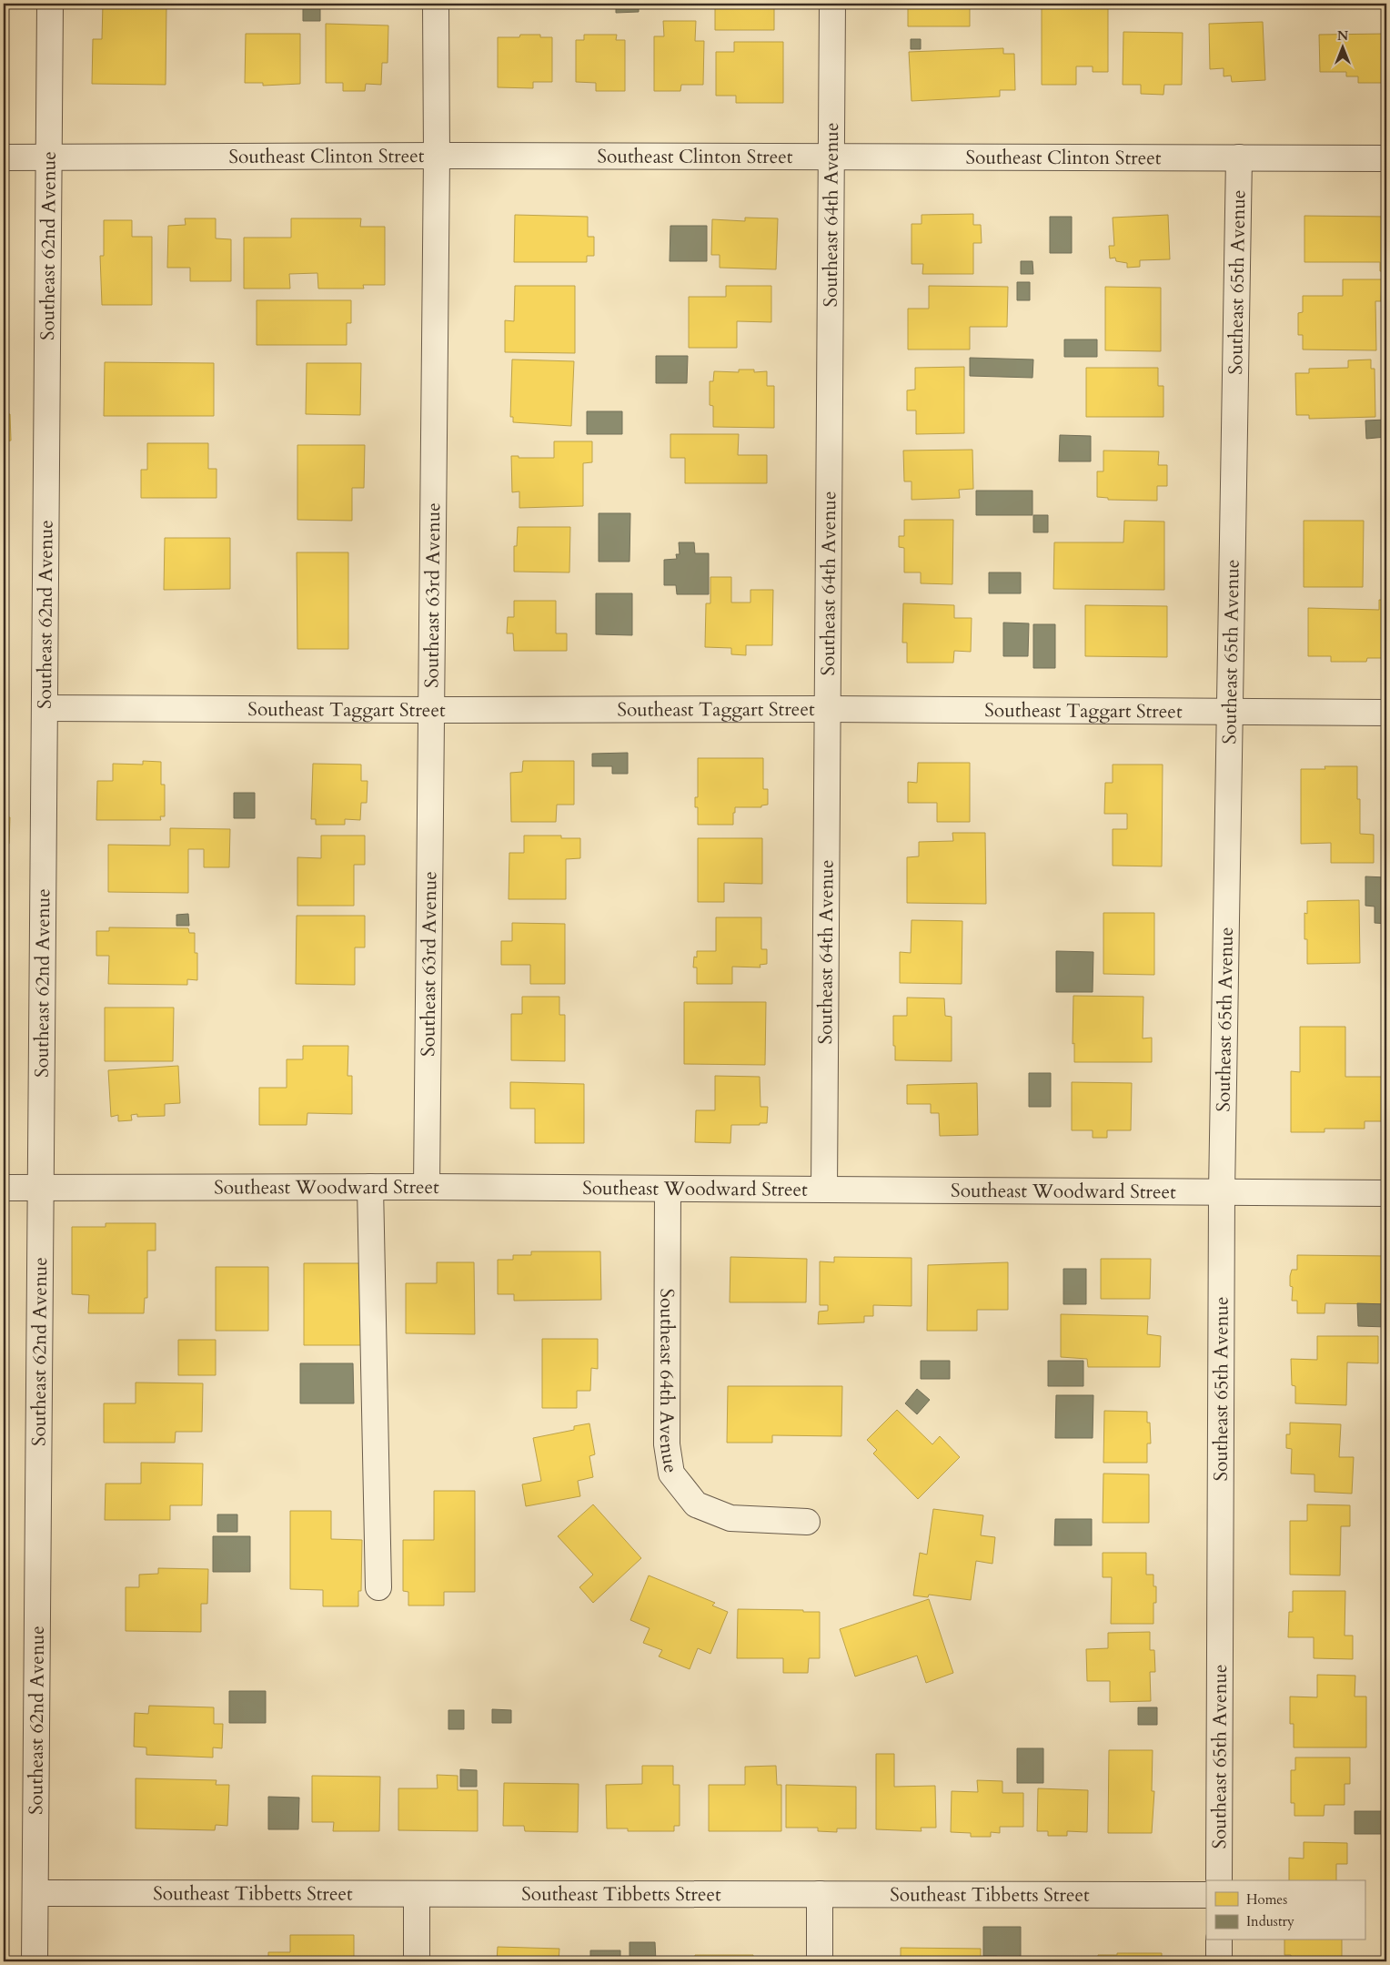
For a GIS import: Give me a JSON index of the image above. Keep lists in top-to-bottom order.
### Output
{
  "streets": {
    "street": [
      "Southeast Clinton Street",
      "Southeast 64th Avenue",
      "Southeast 62nd Avenue",
      "Southeast 65th Avenue",
      "Southeast 63rd Avenue",
      "Southeast Taggart Street",
      "Southeast Woodward Street",
      "Southeast Tibbetts Street"
    ]
  },
  "crossings": [
    ["Southeast Clinton Street", "Southeast 64th Avenue"],
    ["Southeast Clinton Street", "Southeast 62nd Avenue"],
    ["Southeast Clinton Street", "Southeast 65th Avenue"],
    ["Southeast Clinton Street", "Southeast 63rd Avenue"],
    ["Southeast 64th Avenue", "Southeast Taggart Street"],
    ["Southeast 64th Avenue", "Southeast Woodward Street"],
    ["Southeast 62nd Avenue", "Southeast Taggart Street"],
    ["Southeast 62nd Avenue", "Southeast Woodward Street"],
    ["Southeast 62nd Avenue", "Southeast Tibbetts Street"],
    ["Southeast 65th Avenue", "Southeast Taggart Street"],
    ["Southeast 65th Avenue", "Southeast Woodward Street"],
    ["Southeast 63rd Avenue", "Southeast Taggart Street"],
    ["Southeast 63rd Avenue", "Southeast Woodward Street"]
  ],
  "legend": ["Homes", "Industry"],
  "north": "top"
}
